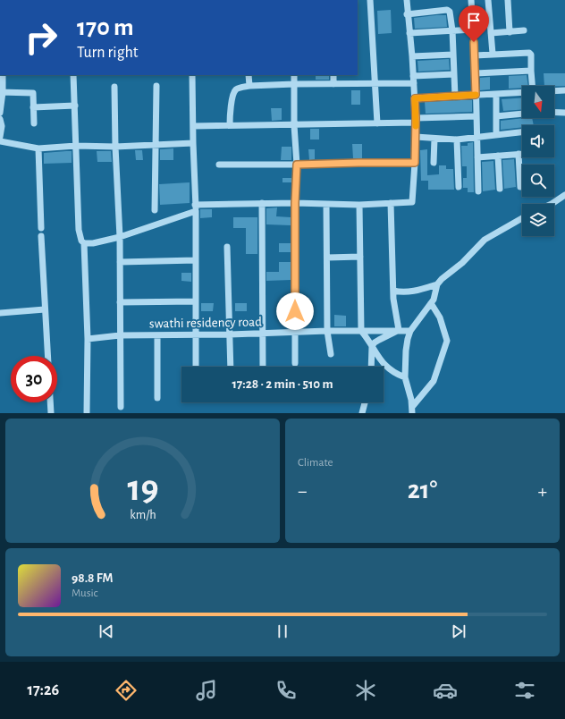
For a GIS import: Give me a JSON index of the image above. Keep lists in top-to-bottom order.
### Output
{
  "streets": {
    "street": ["swathi residency road"]
  },
  "north": "bottom",
  "page": {
    "turn": ["170 m", "Turn right"],
    "limit": "30",
    "trip": "17:28 · 2 min · 510 m",
    "tile": "Climate",
    "heat": ["−", "21°", "+"],
    "song": ["98.8 FM", "Music"],
    "tabs": "17:26",
    "gauge": ["19", "km/h"]
  }
}
